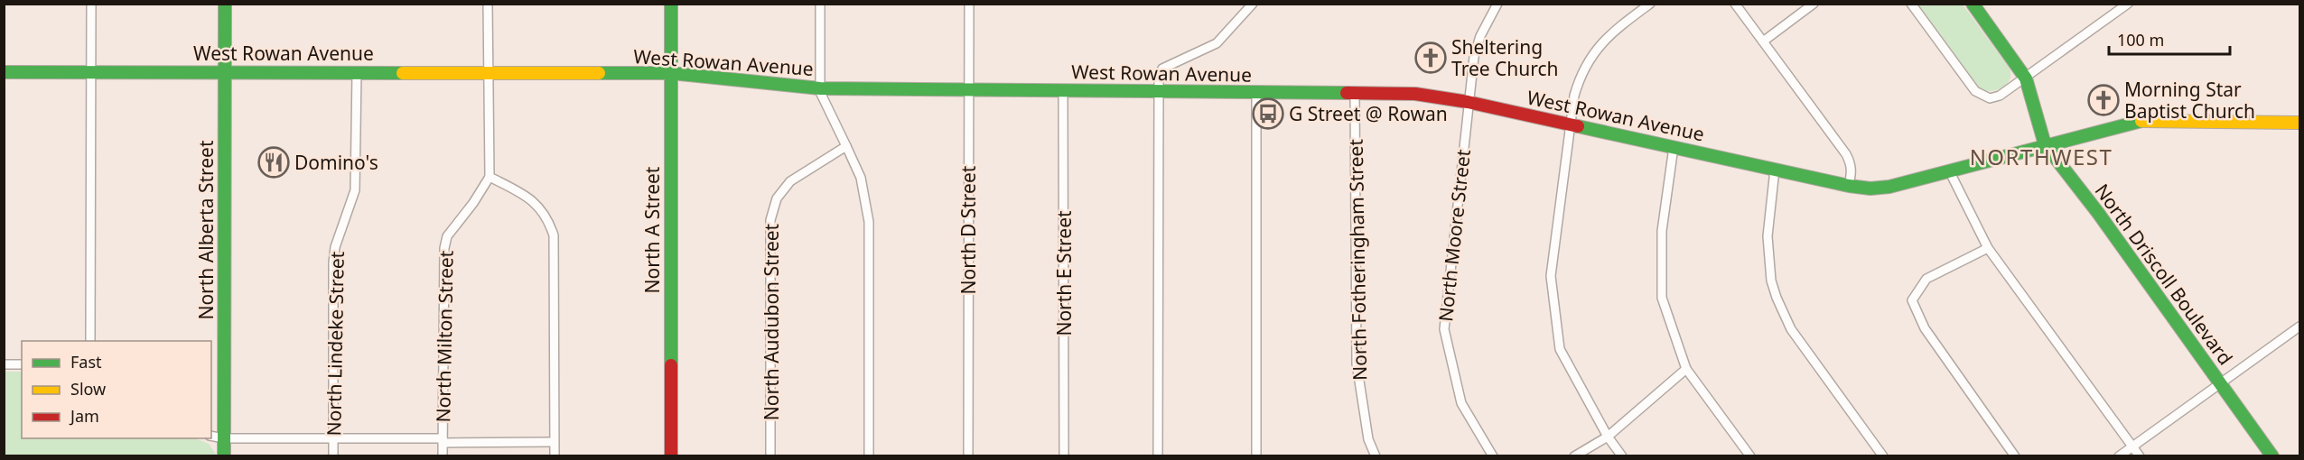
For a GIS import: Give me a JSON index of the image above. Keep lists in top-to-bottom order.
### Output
{
  "streets": {
    "street": [
      "West Rowan Avenue",
      "North Alberta Street",
      "North A Street",
      "North D Street",
      "North Moore Street",
      "North Fotheringham Street",
      "North E Street",
      "North Driscoll Boulevard",
      "North Audubon Street",
      "North Milton Street",
      "North Lindeke Street"
    ]
  },
  "crossings": [
    ["West Rowan Avenue", "North Alberta Street"],
    ["West Rowan Avenue", "North A Street"],
    ["West Rowan Avenue", "North D Street"],
    ["West Rowan Avenue", "North Moore Street"],
    ["West Rowan Avenue", "North Fotheringham Street"],
    ["West Rowan Avenue", "North E Street"],
    ["West Rowan Avenue", "North Driscoll Boulevard"],
    ["West Rowan Avenue", "North Lindeke Street"]
  ],
  "districts": ["NORTHWEST"],
  "places": {
    "church": ["Sheltering Tree Church", "Morning Star Baptist Church"],
    "bus stop": ["G Street @ Rowan"],
    "restaurant": ["Domino's"]
  },
  "legend": ["Fast", "Slow", "Jam"],
  "scale_bar": "100 m"
}
